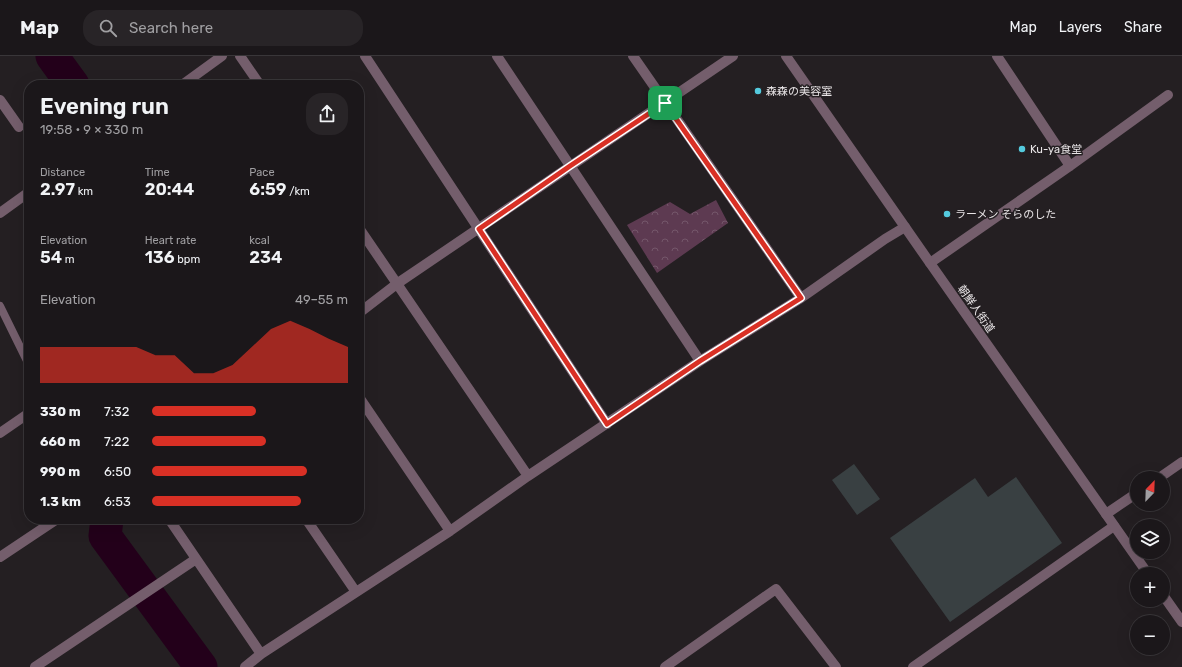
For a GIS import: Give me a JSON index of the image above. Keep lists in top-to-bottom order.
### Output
{
  "streets": {
    "street": ["朝鮮人街道"]
  },
  "places": ["森森の美容室", "Ku-ya食堂", "ラーメン そらのした"],
  "north": "top right",
  "page": {
    "header": "Map",
    "search": "Search here",
    "nav": ["Map", "Layers", "Share"],
    "heading": ["Evening run", "19:58 · 9 × 330 m"],
    "stats": [
      ["Distance", "2.97 km"],
      ["Time", "20:44"],
      ["Pace", "6:59 /km"],
      ["Elevation", "54 m"],
      ["Heart rate", "136 bpm"],
      ["kcal", "234"]
    ],
    "chart": ["Elevation", "49–55 m"],
    "list": [
      {
        "name": "330 m",
        "note": "7:32"
      },
      {
        "name": "660 m",
        "note": "7:22"
      },
      {
        "name": "990 m",
        "note": "6:50"
      },
      {
        "name": "1.3 km",
        "note": "6:53"
      }
    ],
    "map_buttons": ["+", "−"]
  }
}
